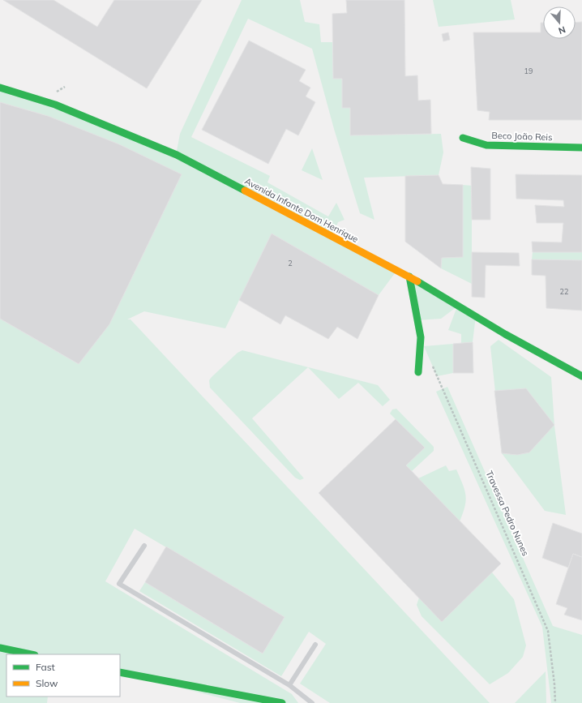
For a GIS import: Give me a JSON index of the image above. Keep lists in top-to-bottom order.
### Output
{
  "streets": {
    "main road": ["Beco João Reis", "Avenida Infante Dom Henrique"],
    "path": ["Travessa Pedro Nunes"]
  },
  "house_numbers": ["19", "2", "22"],
  "legend": ["Fast", "Slow"],
  "north": "bottom"
}
